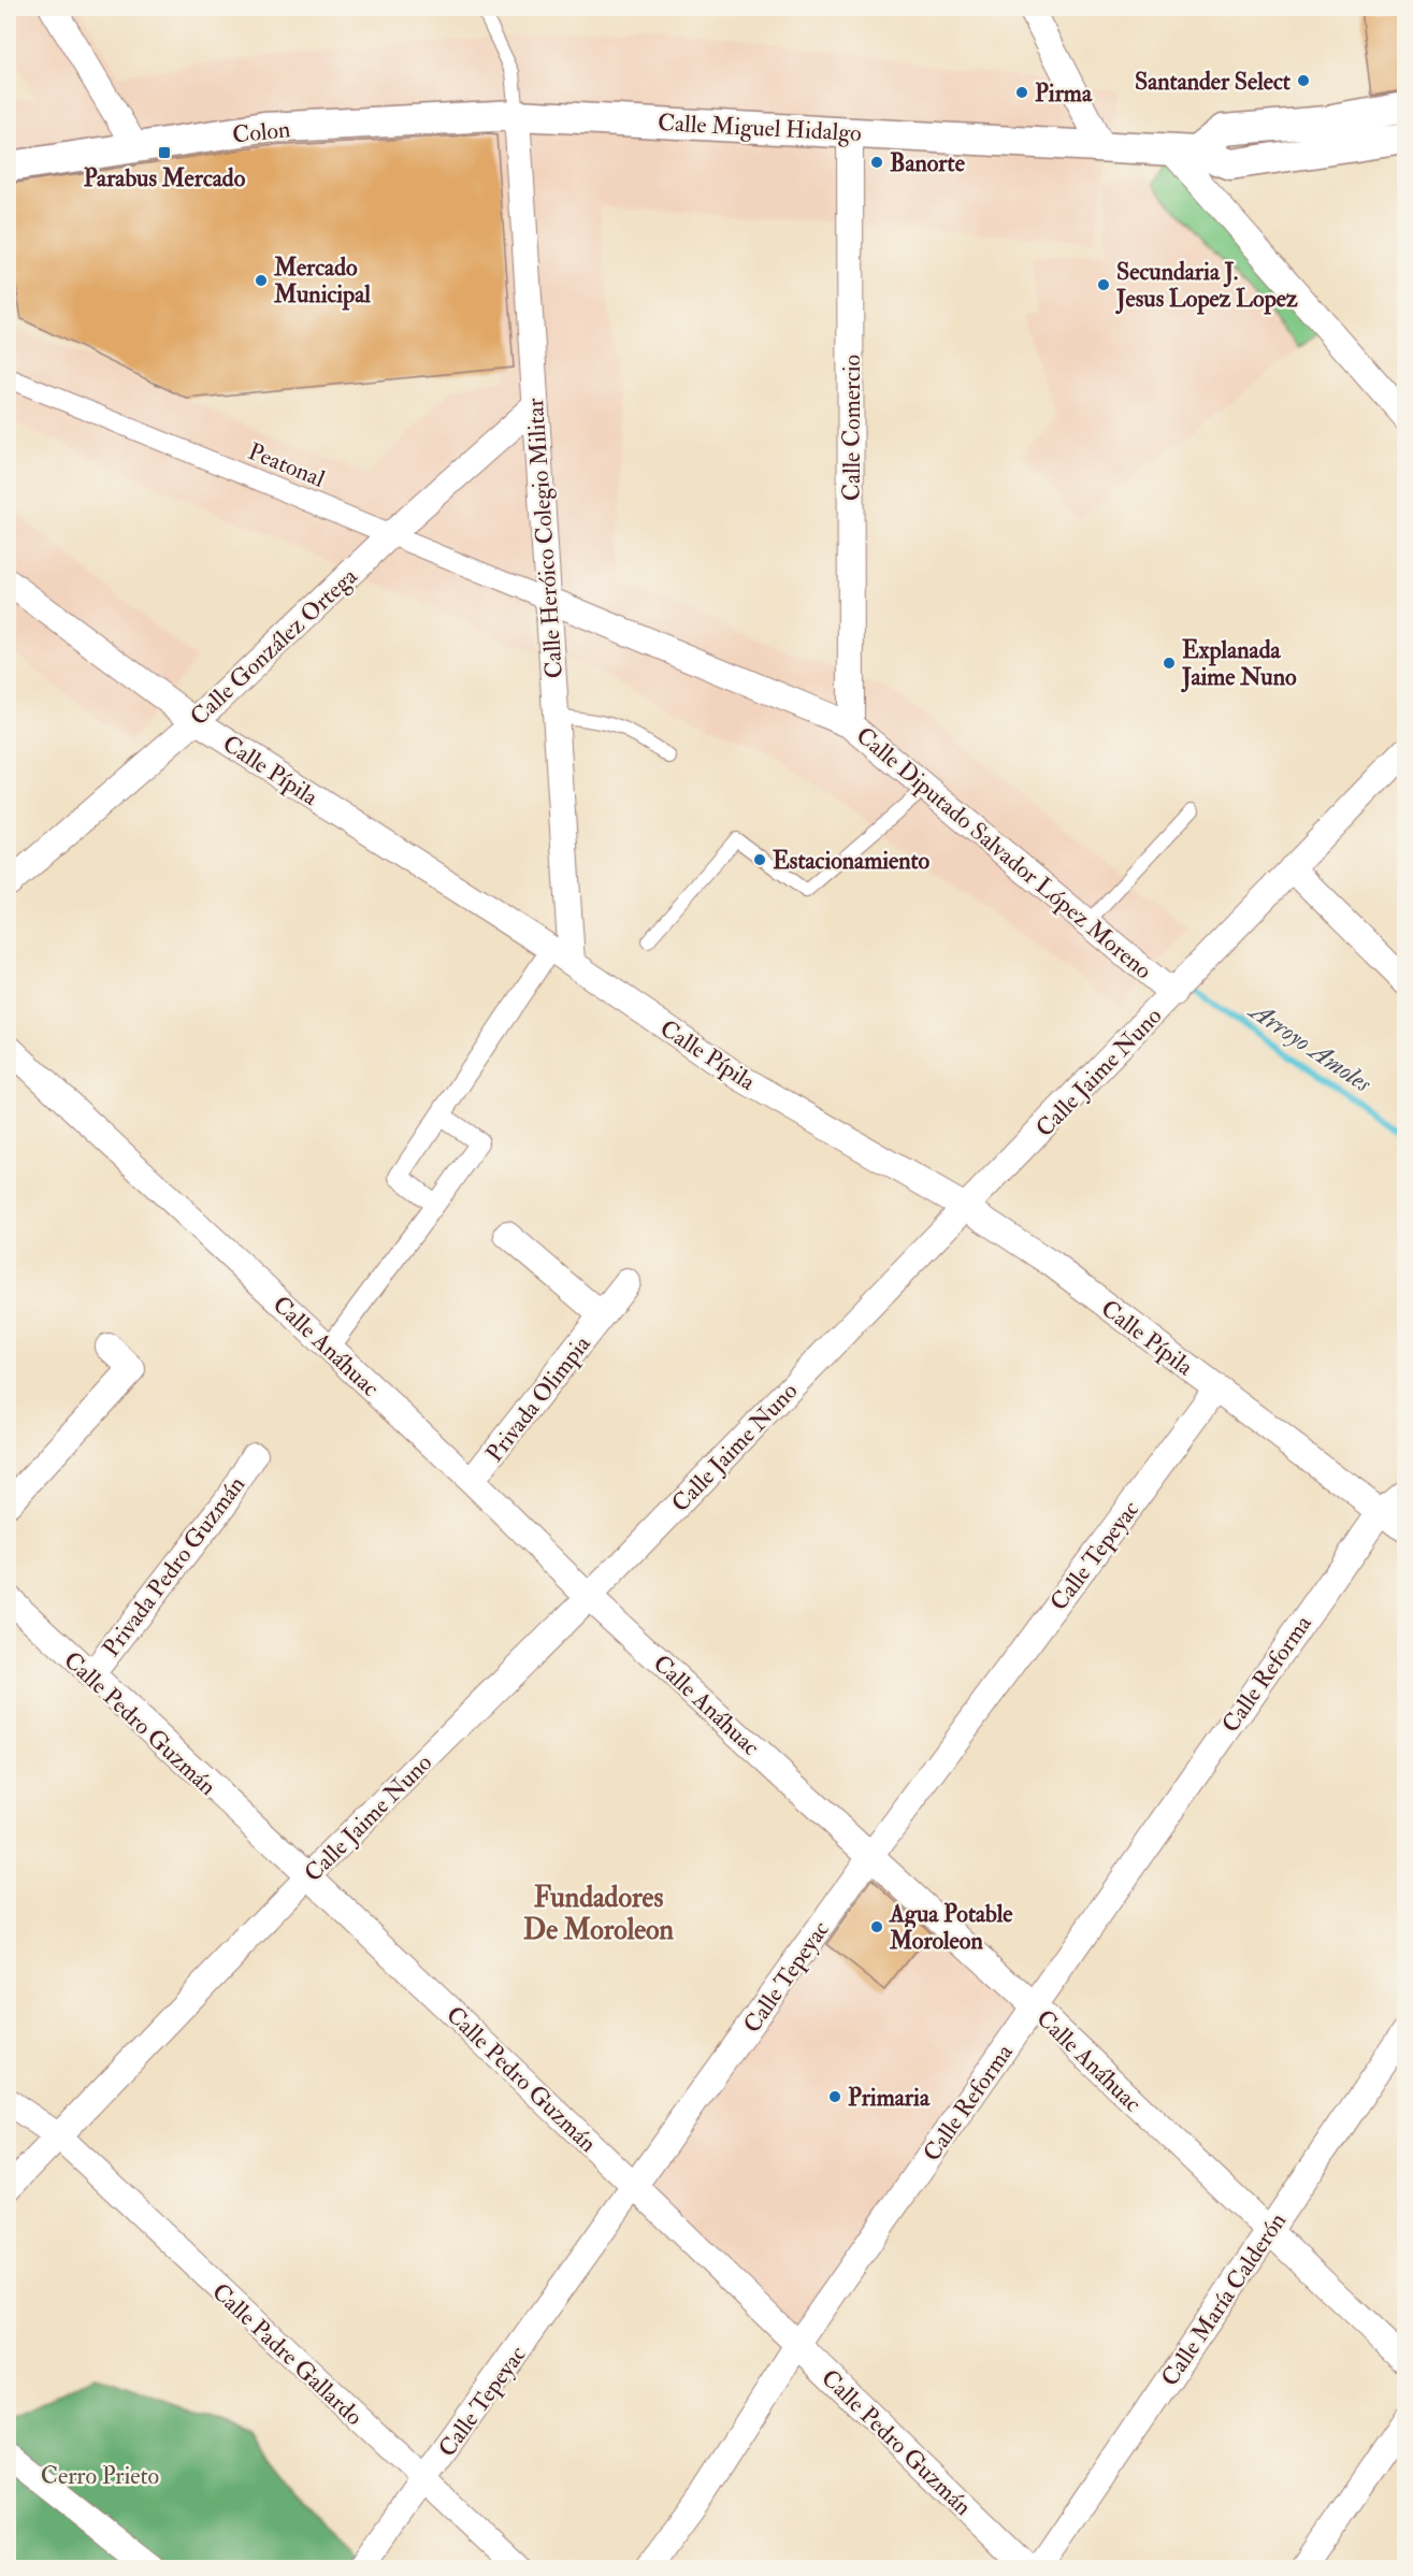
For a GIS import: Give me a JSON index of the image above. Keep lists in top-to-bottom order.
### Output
{
  "streets": {
    "street": [
      "Calle Miguel Hidalgo",
      "Colon",
      "Calle Comercio",
      "Peatonal",
      "Calle Heróico Colegio Militar",
      "Calle González Ortega",
      "Calle Pípila",
      "Calle Diputado Salvador López Moreno",
      "Calle Jaime Nuno",
      "Calle Anáhuac",
      "Privada Olimpia",
      "Calle Tepeyac",
      "Privada Pedro Guzmán",
      "Calle Reforma",
      "Calle Pedro Guzmán",
      "Calle María Calderón",
      "Calle Padre Gallardo"
    ]
  },
  "crossings": [
    ["Calle Miguel Hidalgo", "Colon"],
    ["Calle Miguel Hidalgo", "Calle Comercio"],
    ["Calle Miguel Hidalgo", "Calle Heróico Colegio Militar"],
    ["Colon", "Calle Heróico Colegio Militar"],
    ["Calle Comercio", "Calle Diputado Salvador López Moreno"],
    ["Peatonal", "Calle Heróico Colegio Militar"],
    ["Peatonal", "Calle González Ortega"],
    ["Peatonal", "Calle Diputado Salvador López Moreno"],
    ["Calle Heróico Colegio Militar", "Calle González Ortega"],
    ["Calle Heróico Colegio Militar", "Calle Pípila"],
    ["Calle Heróico Colegio Militar", "Calle Diputado Salvador López Moreno"],
    ["Calle González Ortega", "Calle Pípila"],
    ["Calle Pípila", "Calle Jaime Nuno"],
    ["Calle Pípila", "Calle Tepeyac"],
    ["Calle Pípila", "Calle Reforma"],
    ["Calle Diputado Salvador López Moreno", "Calle Jaime Nuno"],
    ["Calle Jaime Nuno", "Calle Anáhuac"],
    ["Calle Jaime Nuno", "Calle Pedro Guzmán"],
    ["Calle Jaime Nuno", "Calle Padre Gallardo"],
    ["Calle Anáhuac", "Privada Olimpia"],
    ["Calle Anáhuac", "Calle Tepeyac"],
    ["Calle Anáhuac", "Calle Reforma"],
    ["Calle Anáhuac", "Calle María Calderón"],
    ["Calle Tepeyac", "Calle Pedro Guzmán"],
    ["Calle Tepeyac", "Calle Padre Gallardo"],
    ["Privada Pedro Guzmán", "Calle Pedro Guzmán"],
    ["Calle Reforma", "Calle Pedro Guzmán"]
  ],
  "districts": ["Fundadores De Moroleon"],
  "water": ["Arroyo Amoles"],
  "parks": ["Cerro Prieto"],
  "places": {
    "other": [
      "Santander Select",
      "Pirma",
      "Banorte",
      "Mercado Municipal",
      "Secundaria J. Jesus Lopez Lopez",
      "Explanada Jaime Nuno",
      "Estacionamiento",
      "Agua Potable Moroleon",
      "Primaria"
    ],
    "transit": ["Parabus Mercado"]
  }
}
